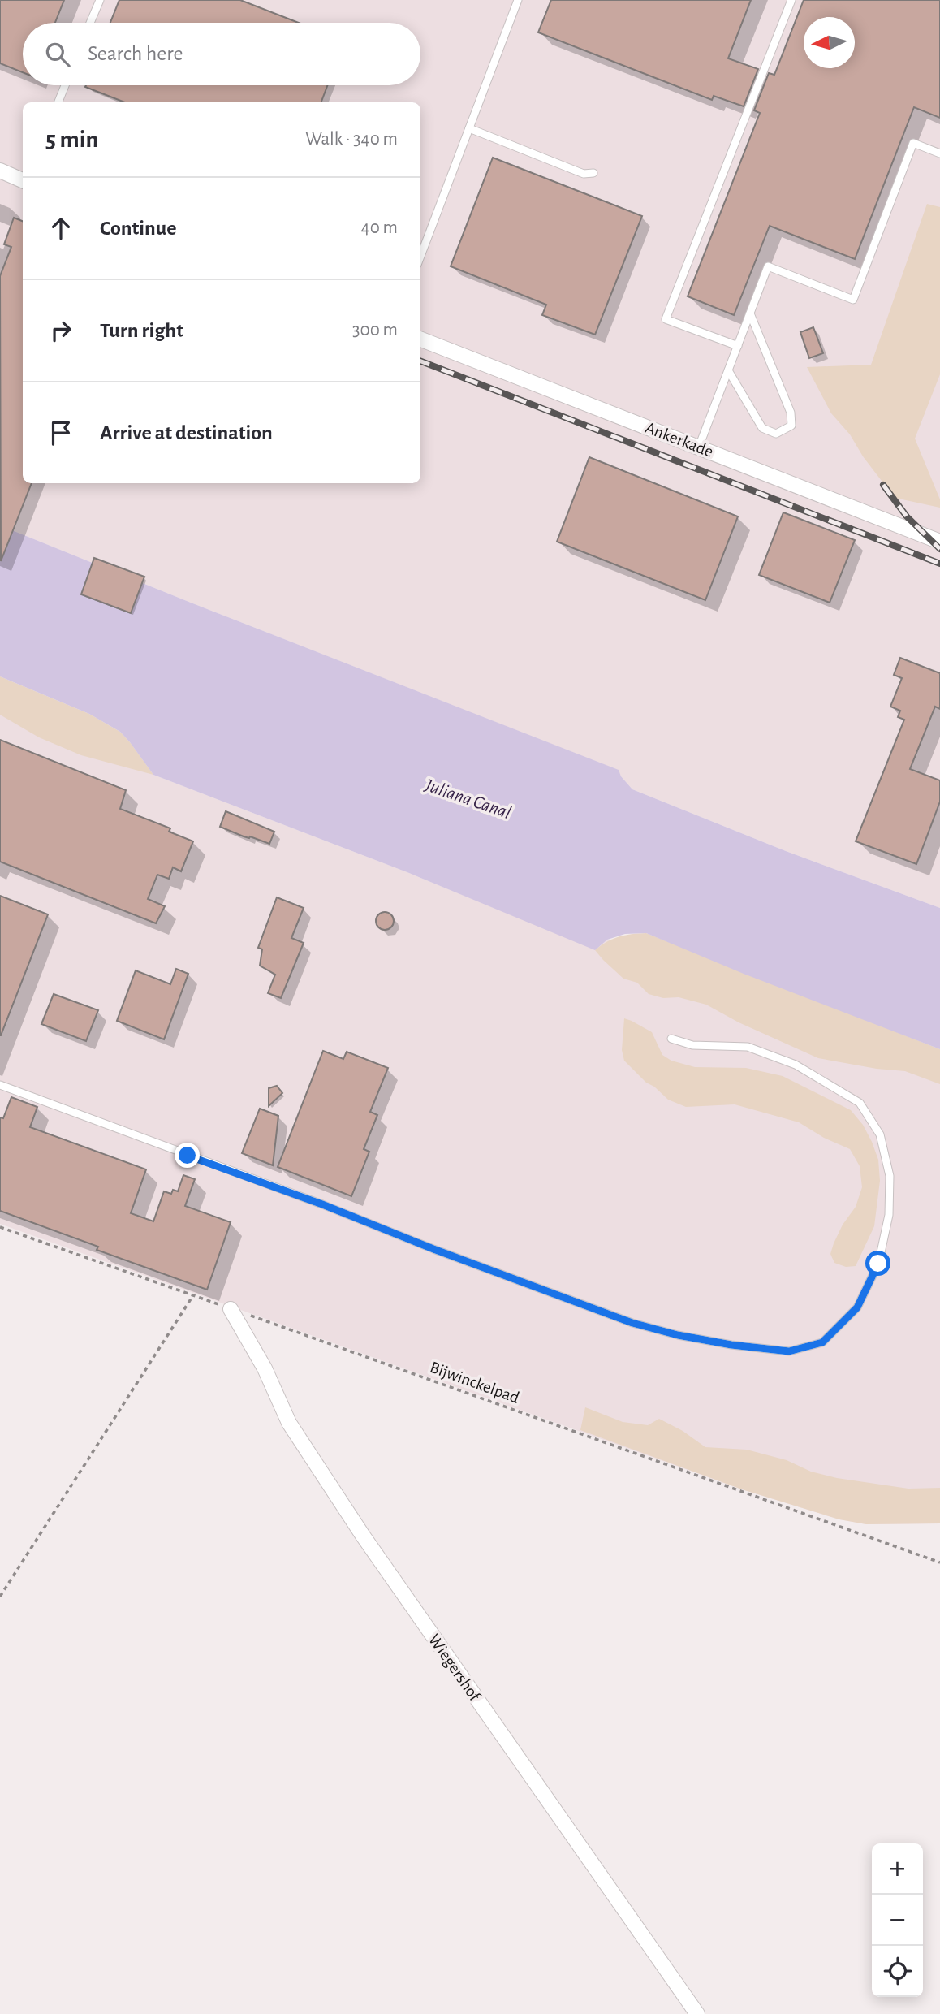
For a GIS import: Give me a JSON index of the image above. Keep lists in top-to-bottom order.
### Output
{
  "streets": {
    "street": ["Ankerkade", "Wiegershof"],
    "path": ["Bijwinckelpad"]
  },
  "crossings": [
    ["Bijwinckelpad", "Wiegershof"]
  ],
  "water": ["Juliana Canal"],
  "north": "left",
  "page": {
    "search": "Search here",
    "heading": ["5 min", "Walk · 340 m"],
    "list": [
      ["Continue", "40 m"],
      ["Turn right", "300 m"],
      "Arrive at destination"
    ],
    "map_buttons": ["+", "−"]
  }
}
